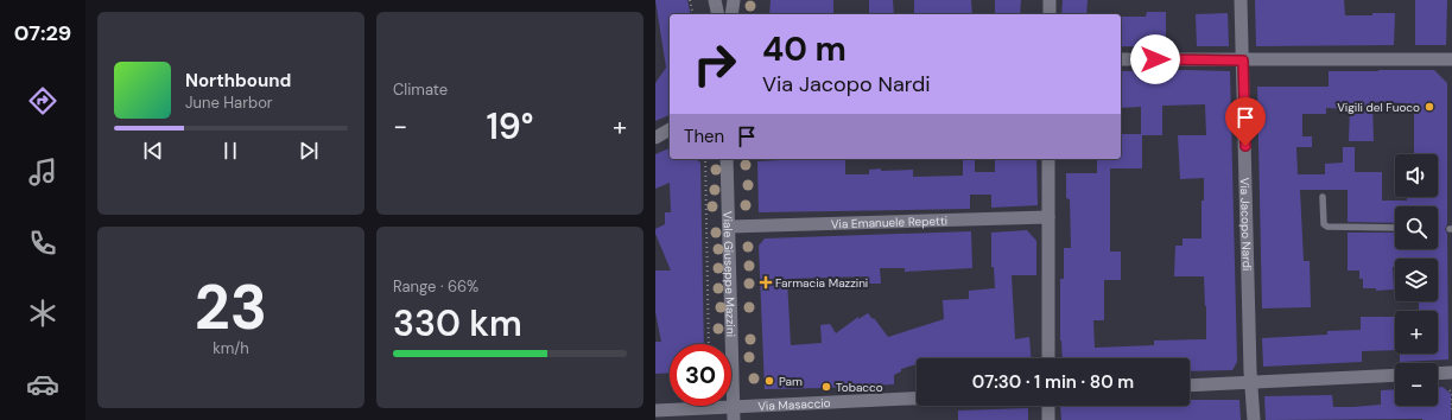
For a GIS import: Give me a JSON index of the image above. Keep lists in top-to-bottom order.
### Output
{
  "streets": {
    "street": [
      "Via Emanuele Repetti",
      "Via Jacopo Nardi",
      "Viale Giuseppe Mazzini",
      "Via Masaccio"
    ]
  },
  "crossings": [
    ["Via Emanuele Repetti", "Viale Giuseppe Mazzini"],
    ["Viale Giuseppe Mazzini", "Via Masaccio"]
  ],
  "places": {
    "other": ["Vigili del Fuoco", "Pam", "Tobacco"],
    "health": ["Farmacia Mazzini"]
  },
  "page": {
    "tabs": "07:29",
    "tile": [
      "Climate",
      ["23", "km/h"],
      ["Range · 66%", "330 km"]
    ],
    "turn": ["40 m", "Via Jacopo Nardi"],
    "song": ["Northbound", "June Harbor"],
    "heat": ["−", "19°", "+"],
    "then": "Then",
    "map_buttons": ["+", "−"],
    "limit": "30",
    "trip": "07:30 · 1 min · 80 m"
  }
}
